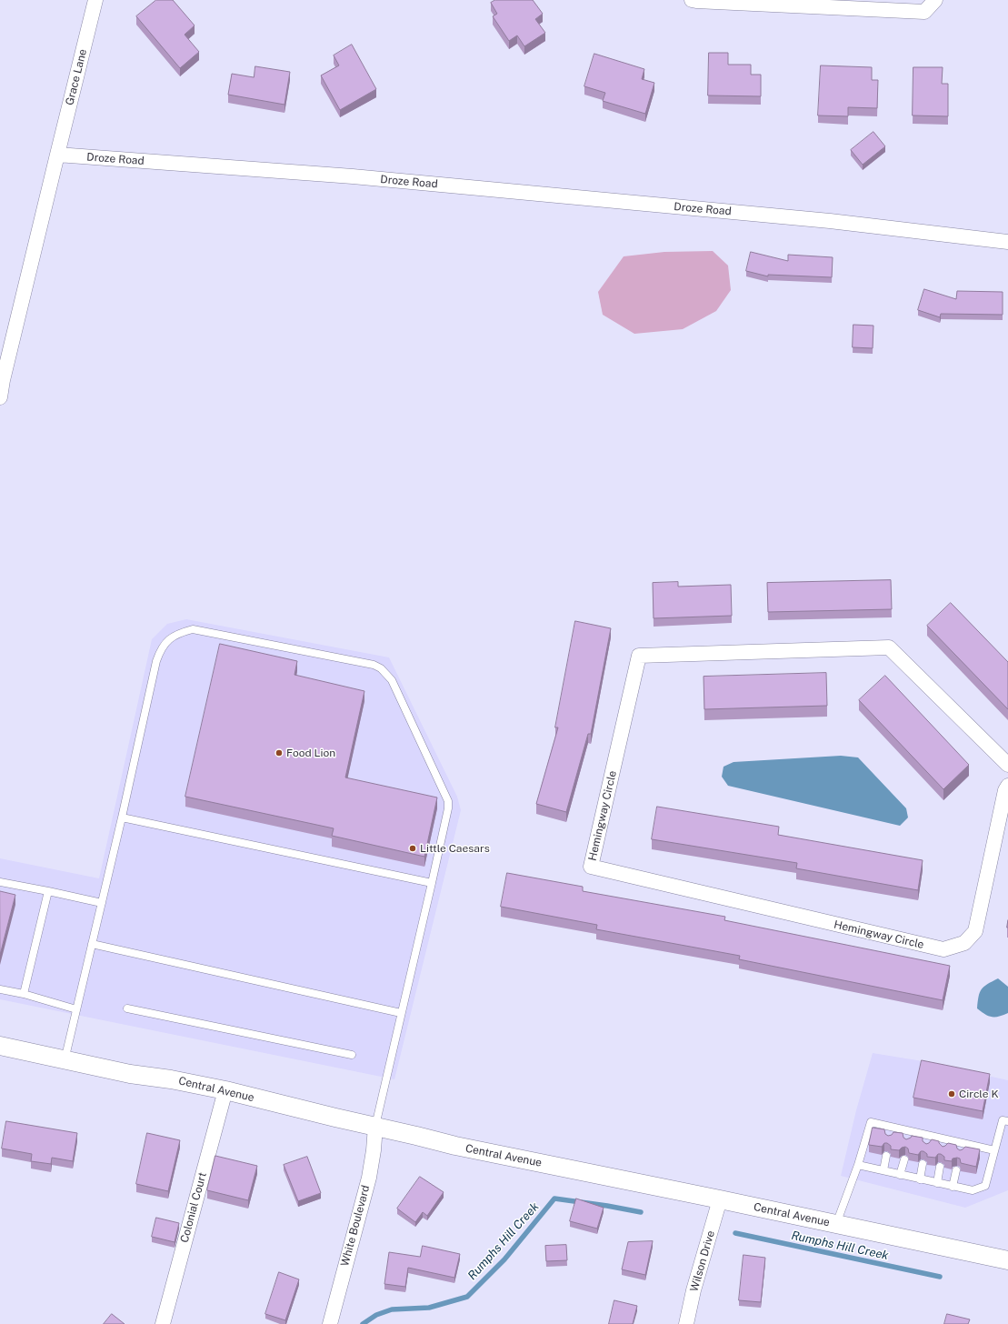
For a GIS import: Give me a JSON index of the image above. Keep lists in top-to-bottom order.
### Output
{
  "streets": {
    "street": [
      "Grace Lane",
      "Droze Road",
      "Hemingway Circle",
      "Central Avenue",
      "Colonial Court",
      "White Boulevard",
      "Wilson Drive"
    ]
  },
  "crossings": [
    ["Grace Lane", "Droze Road"],
    ["Central Avenue", "Colonial Court"],
    ["Central Avenue", "White Boulevard"],
    ["Central Avenue", "Wilson Drive"]
  ],
  "water": ["Rumphs Hill Creek"],
  "places": ["Food Lion", "Little Caesars", "Circle K"]
}
